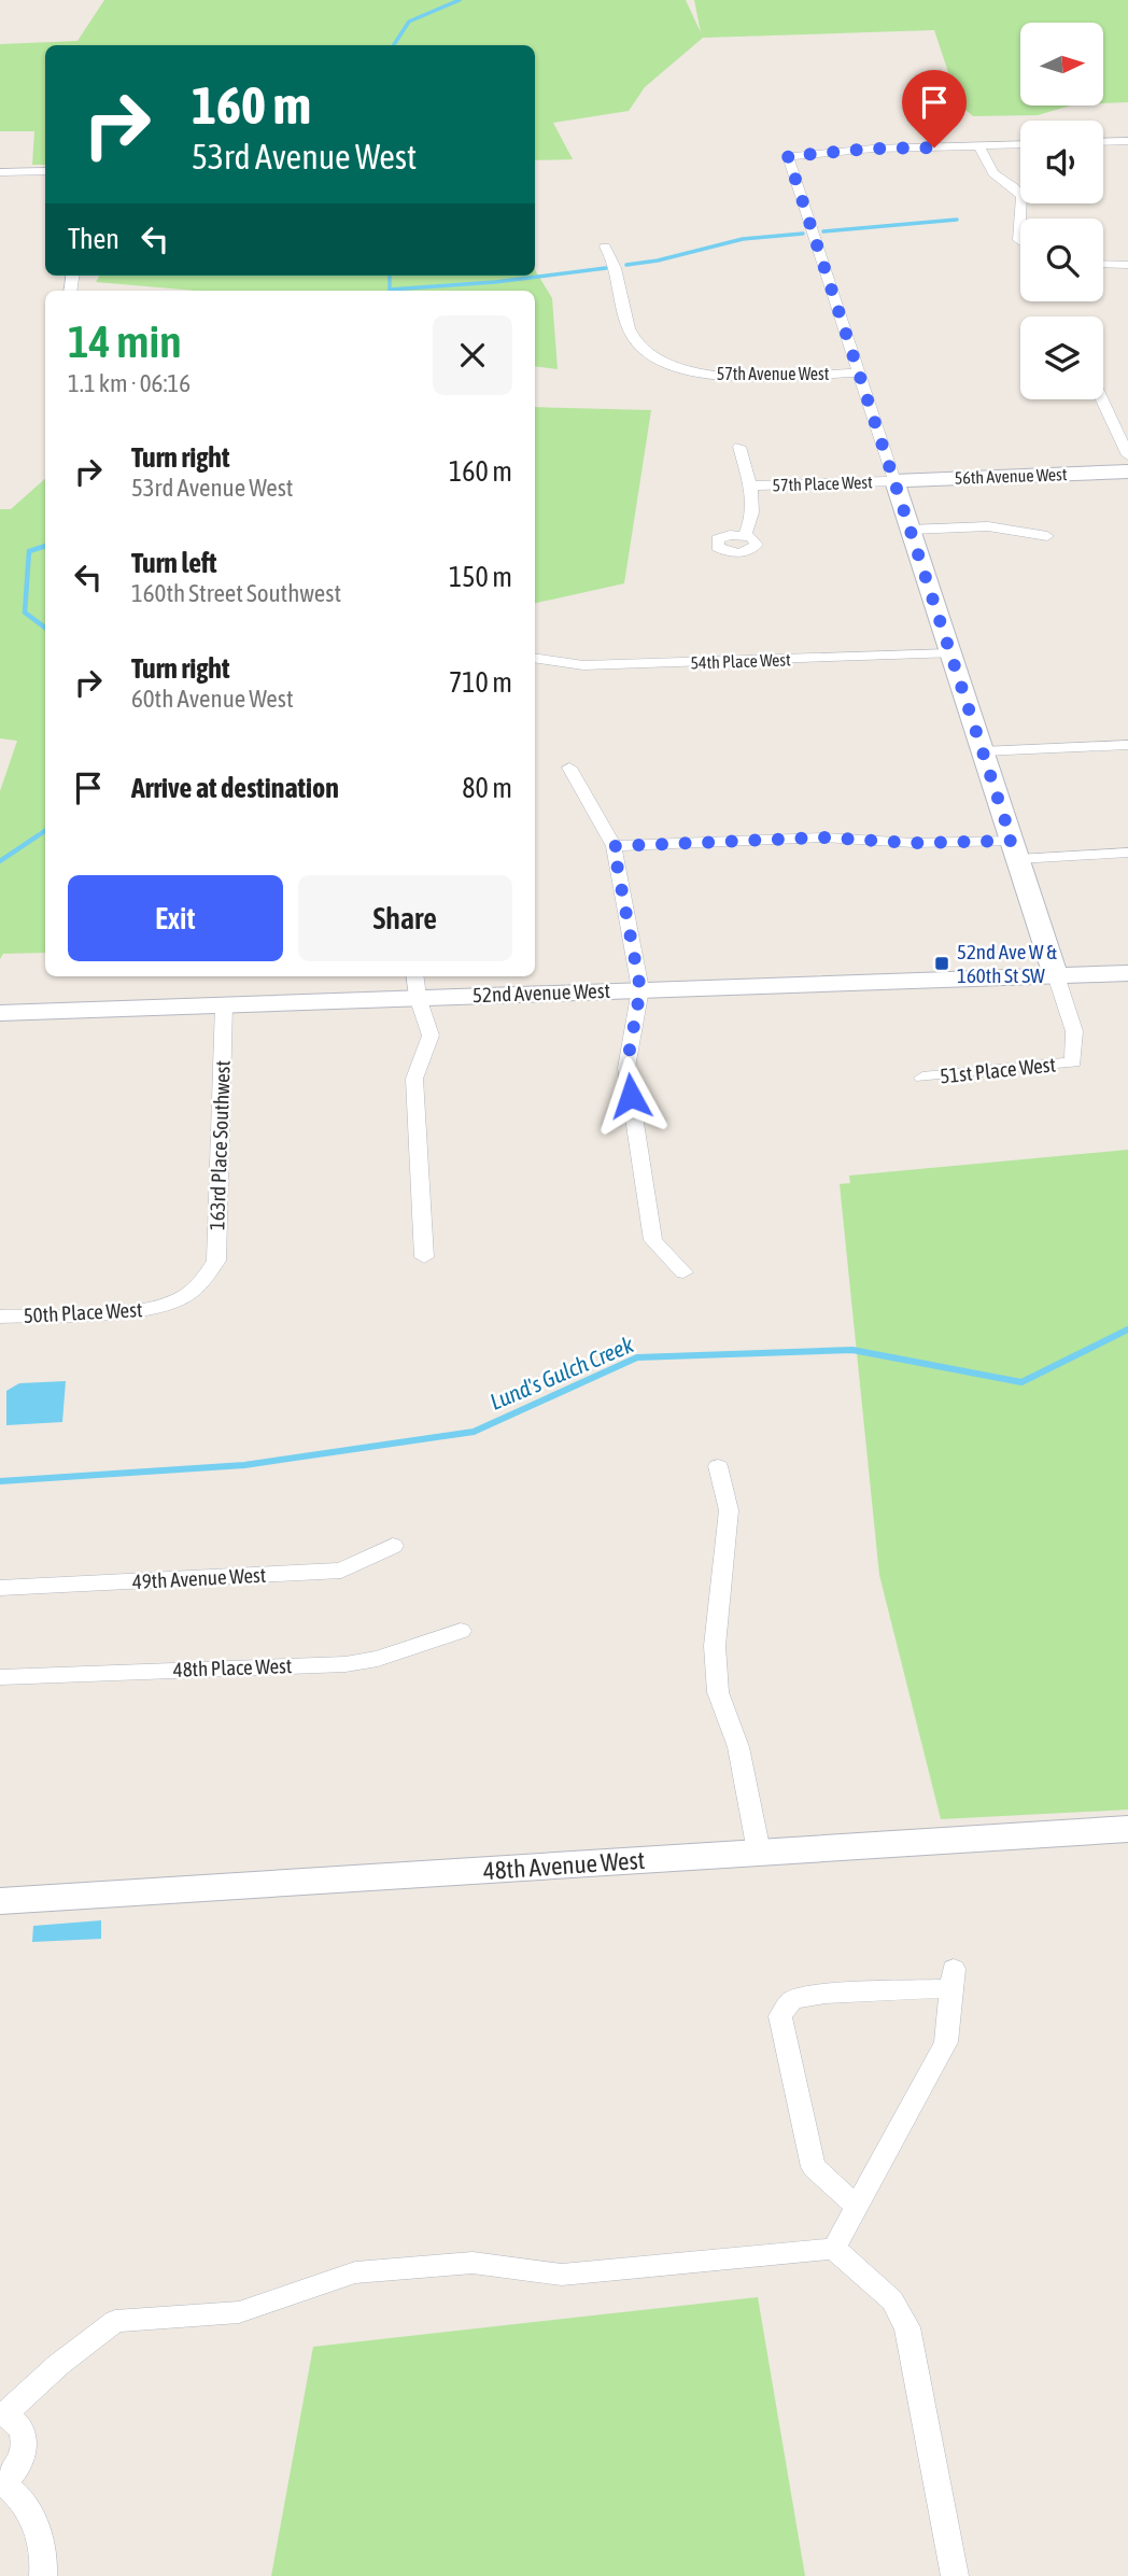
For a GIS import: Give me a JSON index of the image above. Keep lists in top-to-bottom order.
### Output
{
  "streets": {
    "street": [
      "57th Avenue West",
      "56th Avenue West",
      "57th Place West",
      "54th Place West",
      "52nd Avenue West",
      "51st Place West",
      "163rd Place Southwest",
      "50th Place West",
      "49th Avenue West",
      "48th Place West",
      "48th Avenue West"
    ]
  },
  "crossings": [
    ["56th Avenue West", "57th Place West"],
    ["52nd Avenue West", "51st Place West"],
    ["52nd Avenue West", "163rd Place Southwest"],
    ["163rd Place Southwest", "50th Place West"]
  ],
  "water": ["Lund's Gulch Creek"],
  "places": {
    "transit": ["52nd Ave W & 160th St SW"]
  },
  "north": "right",
  "page": {
    "turn": ["160 m", "53rd Avenue West"],
    "then": "Then",
    "heading": ["14 min", "1.1 km · 06:16"],
    "list": [
      {
        "name": "Turn right",
        "note": "53rd Avenue West",
        "value": "160 m"
      },
      {
        "name": "Turn left",
        "note": "160th Street Southwest",
        "value": "150 m"
      },
      {
        "name": "Turn right",
        "note": "60th Avenue West",
        "value": "710 m"
      },
      {
        "name": "Arrive at destination",
        "value": "80 m"
      }
    ],
    "buttons": ["Exit", "Share"]
  }
}
